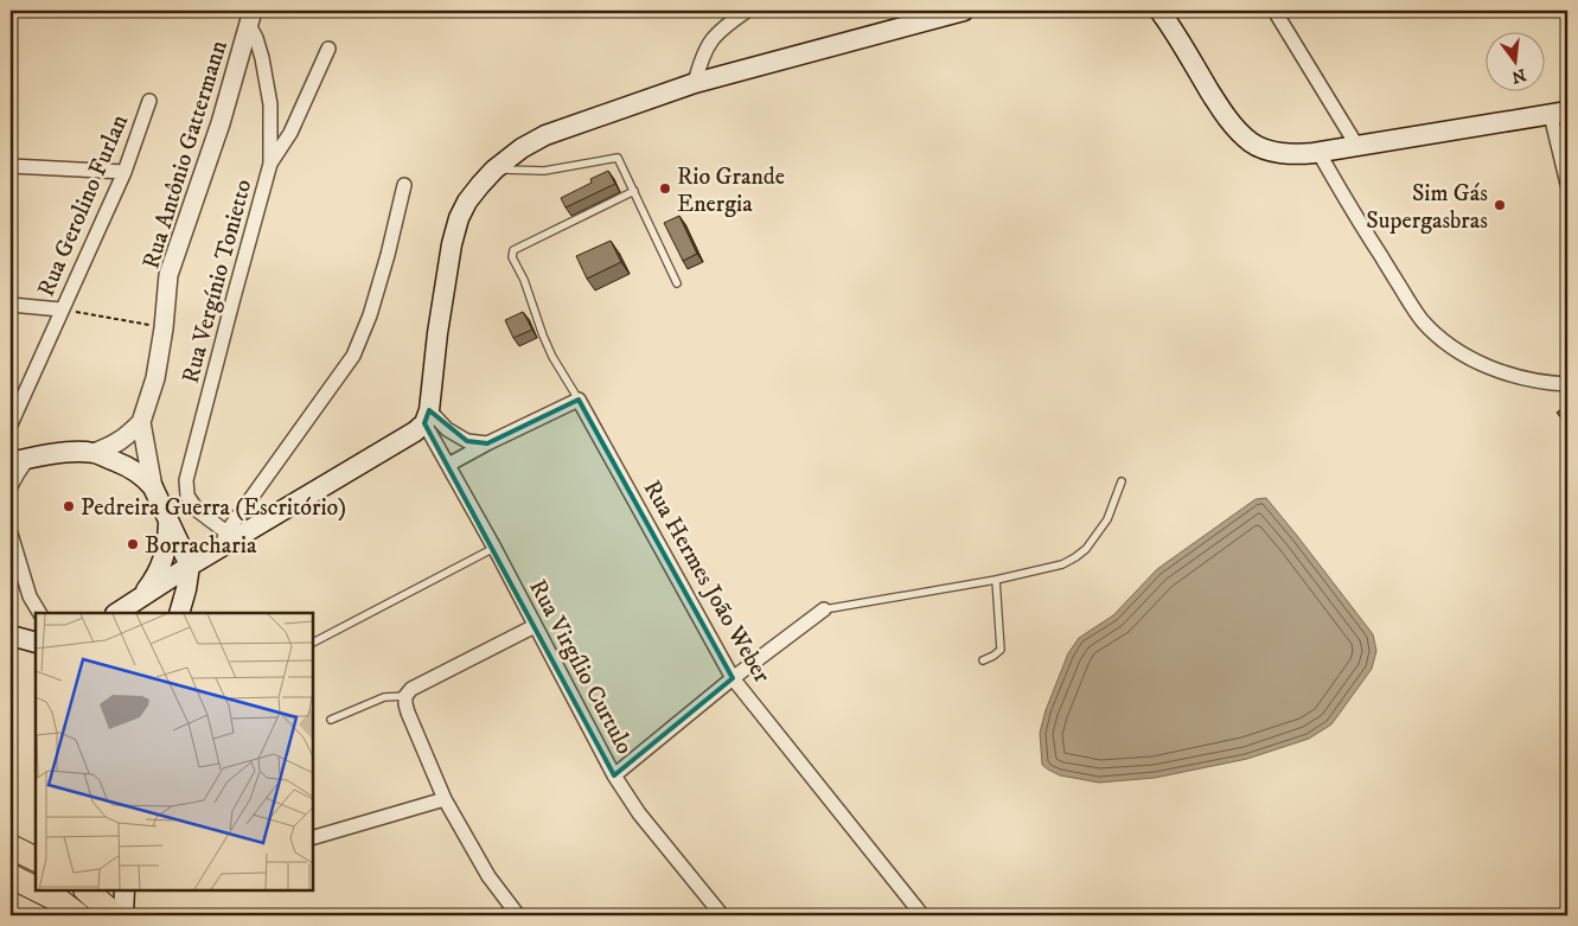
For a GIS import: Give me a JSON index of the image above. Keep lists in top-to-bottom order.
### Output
{
  "streets": {
    "street": [
      "Rua Antônio Gattermann",
      "Rua Gerolino Furlan",
      "Rua Vergínio Tonietto",
      "Rua Hermes João Weber",
      "Rua Virgílio Curtulo"
    ]
  },
  "crossings": [
    ["Rua Antônio Gattermann", "Rua Vergínio Tonietto"]
  ],
  "places": [
    "Rio Grande Energia",
    "Sim Gás Supergasbras",
    "Pedreira Guerra (Escritório)",
    "Borracharia"
  ],
  "north": "bottom"
}
